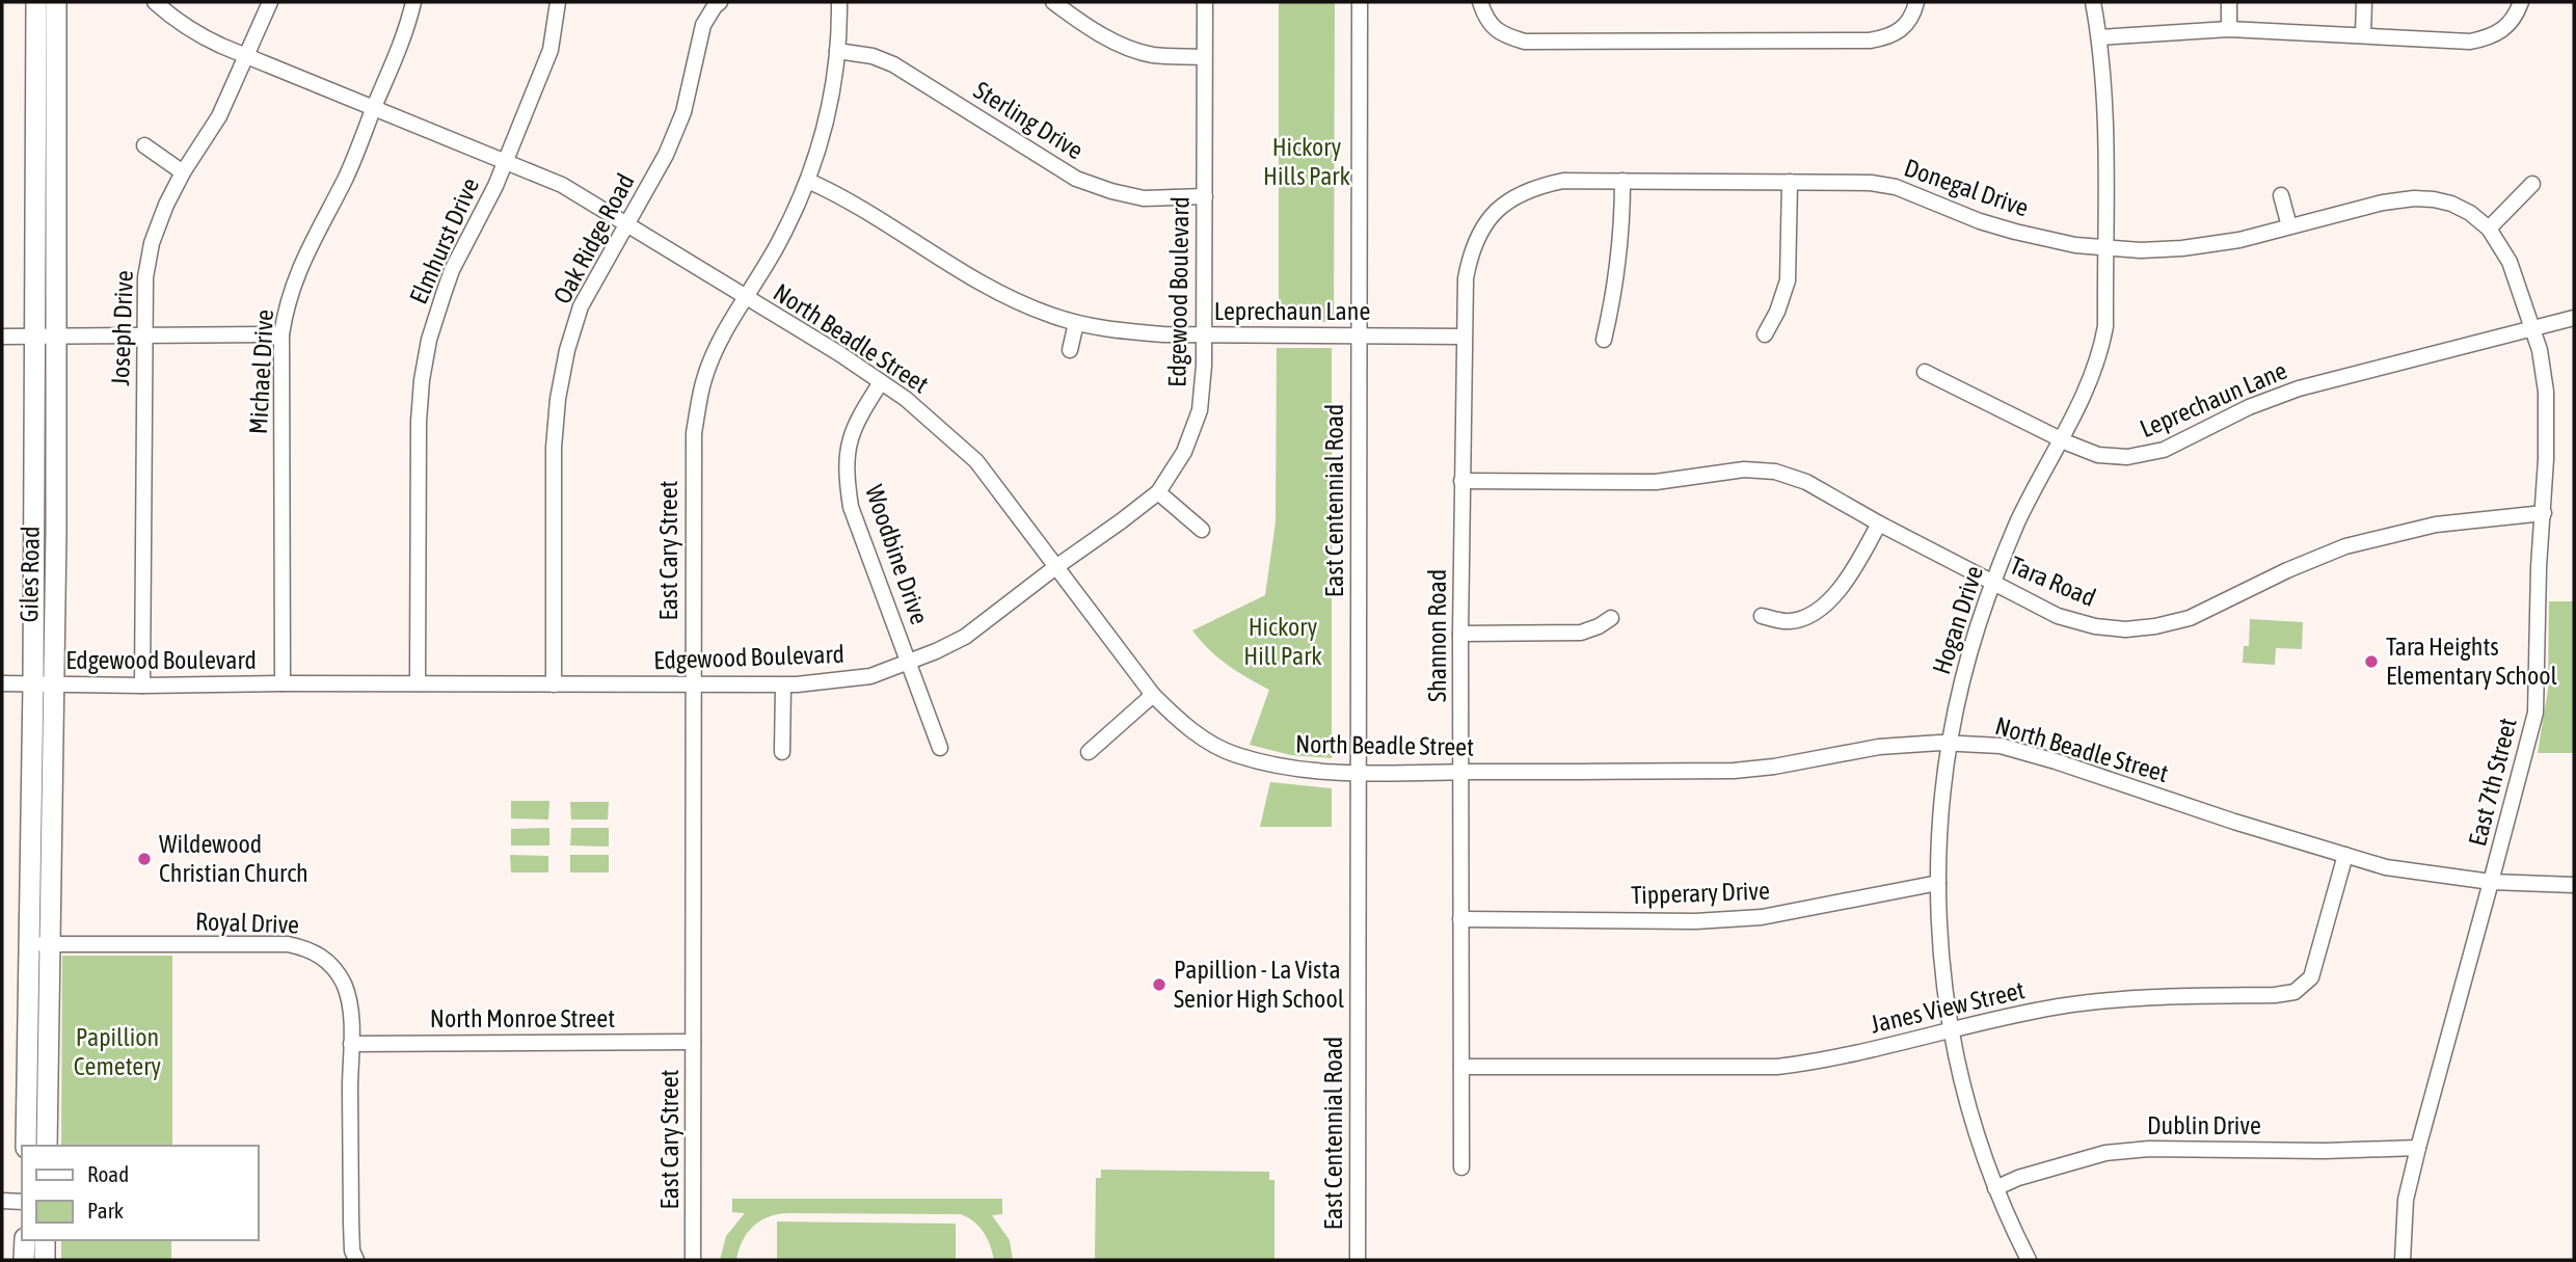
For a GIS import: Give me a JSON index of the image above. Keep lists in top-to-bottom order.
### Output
{
  "streets": {
    "main road": ["Giles Road"],
    "street": [
      "Sterling Drive",
      "Donegal Drive",
      "Oak Ridge Road",
      "Elmhurst Drive",
      "Edgewood Boulevard",
      "Leprechaun Lane",
      "Joseph Drive",
      "North Beadle Street",
      "Michael Drive",
      "East Centennial Road",
      "East Cary Street",
      "Woodbine Drive",
      "Tara Road",
      "Hogan Drive",
      "Shannon Road",
      "East 7th Street",
      "Tipperary Drive",
      "Royal Drive",
      "Janes View Street",
      "North Monroe Street",
      "Dublin Drive"
    ]
  },
  "crossings": [
    ["Sterling Drive", "Edgewood Boulevard"],
    ["Sterling Drive", "East Cary Street"],
    ["Donegal Drive", "Hogan Drive"],
    ["Donegal Drive", "Shannon Road"],
    ["Donegal Drive", "East 7th Street"],
    ["Oak Ridge Road", "Edgewood Boulevard"],
    ["Oak Ridge Road", "North Beadle Street"],
    ["Elmhurst Drive", "Edgewood Boulevard"],
    ["Elmhurst Drive", "North Beadle Street"],
    ["Edgewood Boulevard", "Leprechaun Lane"],
    ["Edgewood Boulevard", "Joseph Drive"],
    ["Edgewood Boulevard", "North Beadle Street"],
    ["Edgewood Boulevard", "Michael Drive"],
    ["Edgewood Boulevard", "East Cary Street"],
    ["Edgewood Boulevard", "Woodbine Drive"],
    ["Edgewood Boulevard", "Giles Road"],
    ["Leprechaun Lane", "East Centennial Road"],
    ["Leprechaun Lane", "East Cary Street"],
    ["Leprechaun Lane", "Hogan Drive"],
    ["Leprechaun Lane", "Shannon Road"],
    ["Leprechaun Lane", "East 7th Street"],
    ["Joseph Drive", "North Beadle Street"],
    ["North Beadle Street", "Michael Drive"],
    ["North Beadle Street", "East Centennial Road"],
    ["North Beadle Street", "East Cary Street"],
    ["North Beadle Street", "Woodbine Drive"],
    ["North Beadle Street", "Hogan Drive"],
    ["North Beadle Street", "Shannon Road"],
    ["North Beadle Street", "East 7th Street"],
    ["North Beadle Street", "Janes View Street"],
    ["East Cary Street", "North Monroe Street"],
    ["Giles Road", "Royal Drive"],
    ["Tara Road", "Hogan Drive"],
    ["Tara Road", "Shannon Road"],
    ["Tara Road", "East 7th Street"],
    ["Hogan Drive", "Tipperary Drive"],
    ["Hogan Drive", "Janes View Street"],
    ["Hogan Drive", "Dublin Drive"],
    ["Shannon Road", "Tipperary Drive"],
    ["Shannon Road", "Janes View Street"],
    ["East 7th Street", "Dublin Drive"],
    ["Royal Drive", "North Monroe Street"]
  ],
  "parks": ["Hickory Hills Park", "Hickory Hill Park", "Papillion Cemetery"],
  "places": ["Tara Heights Elementary School", "Wildewood Christian Church", "Papillion - La Vista Senior High School"],
  "legend": ["Road", "Park"]
}
